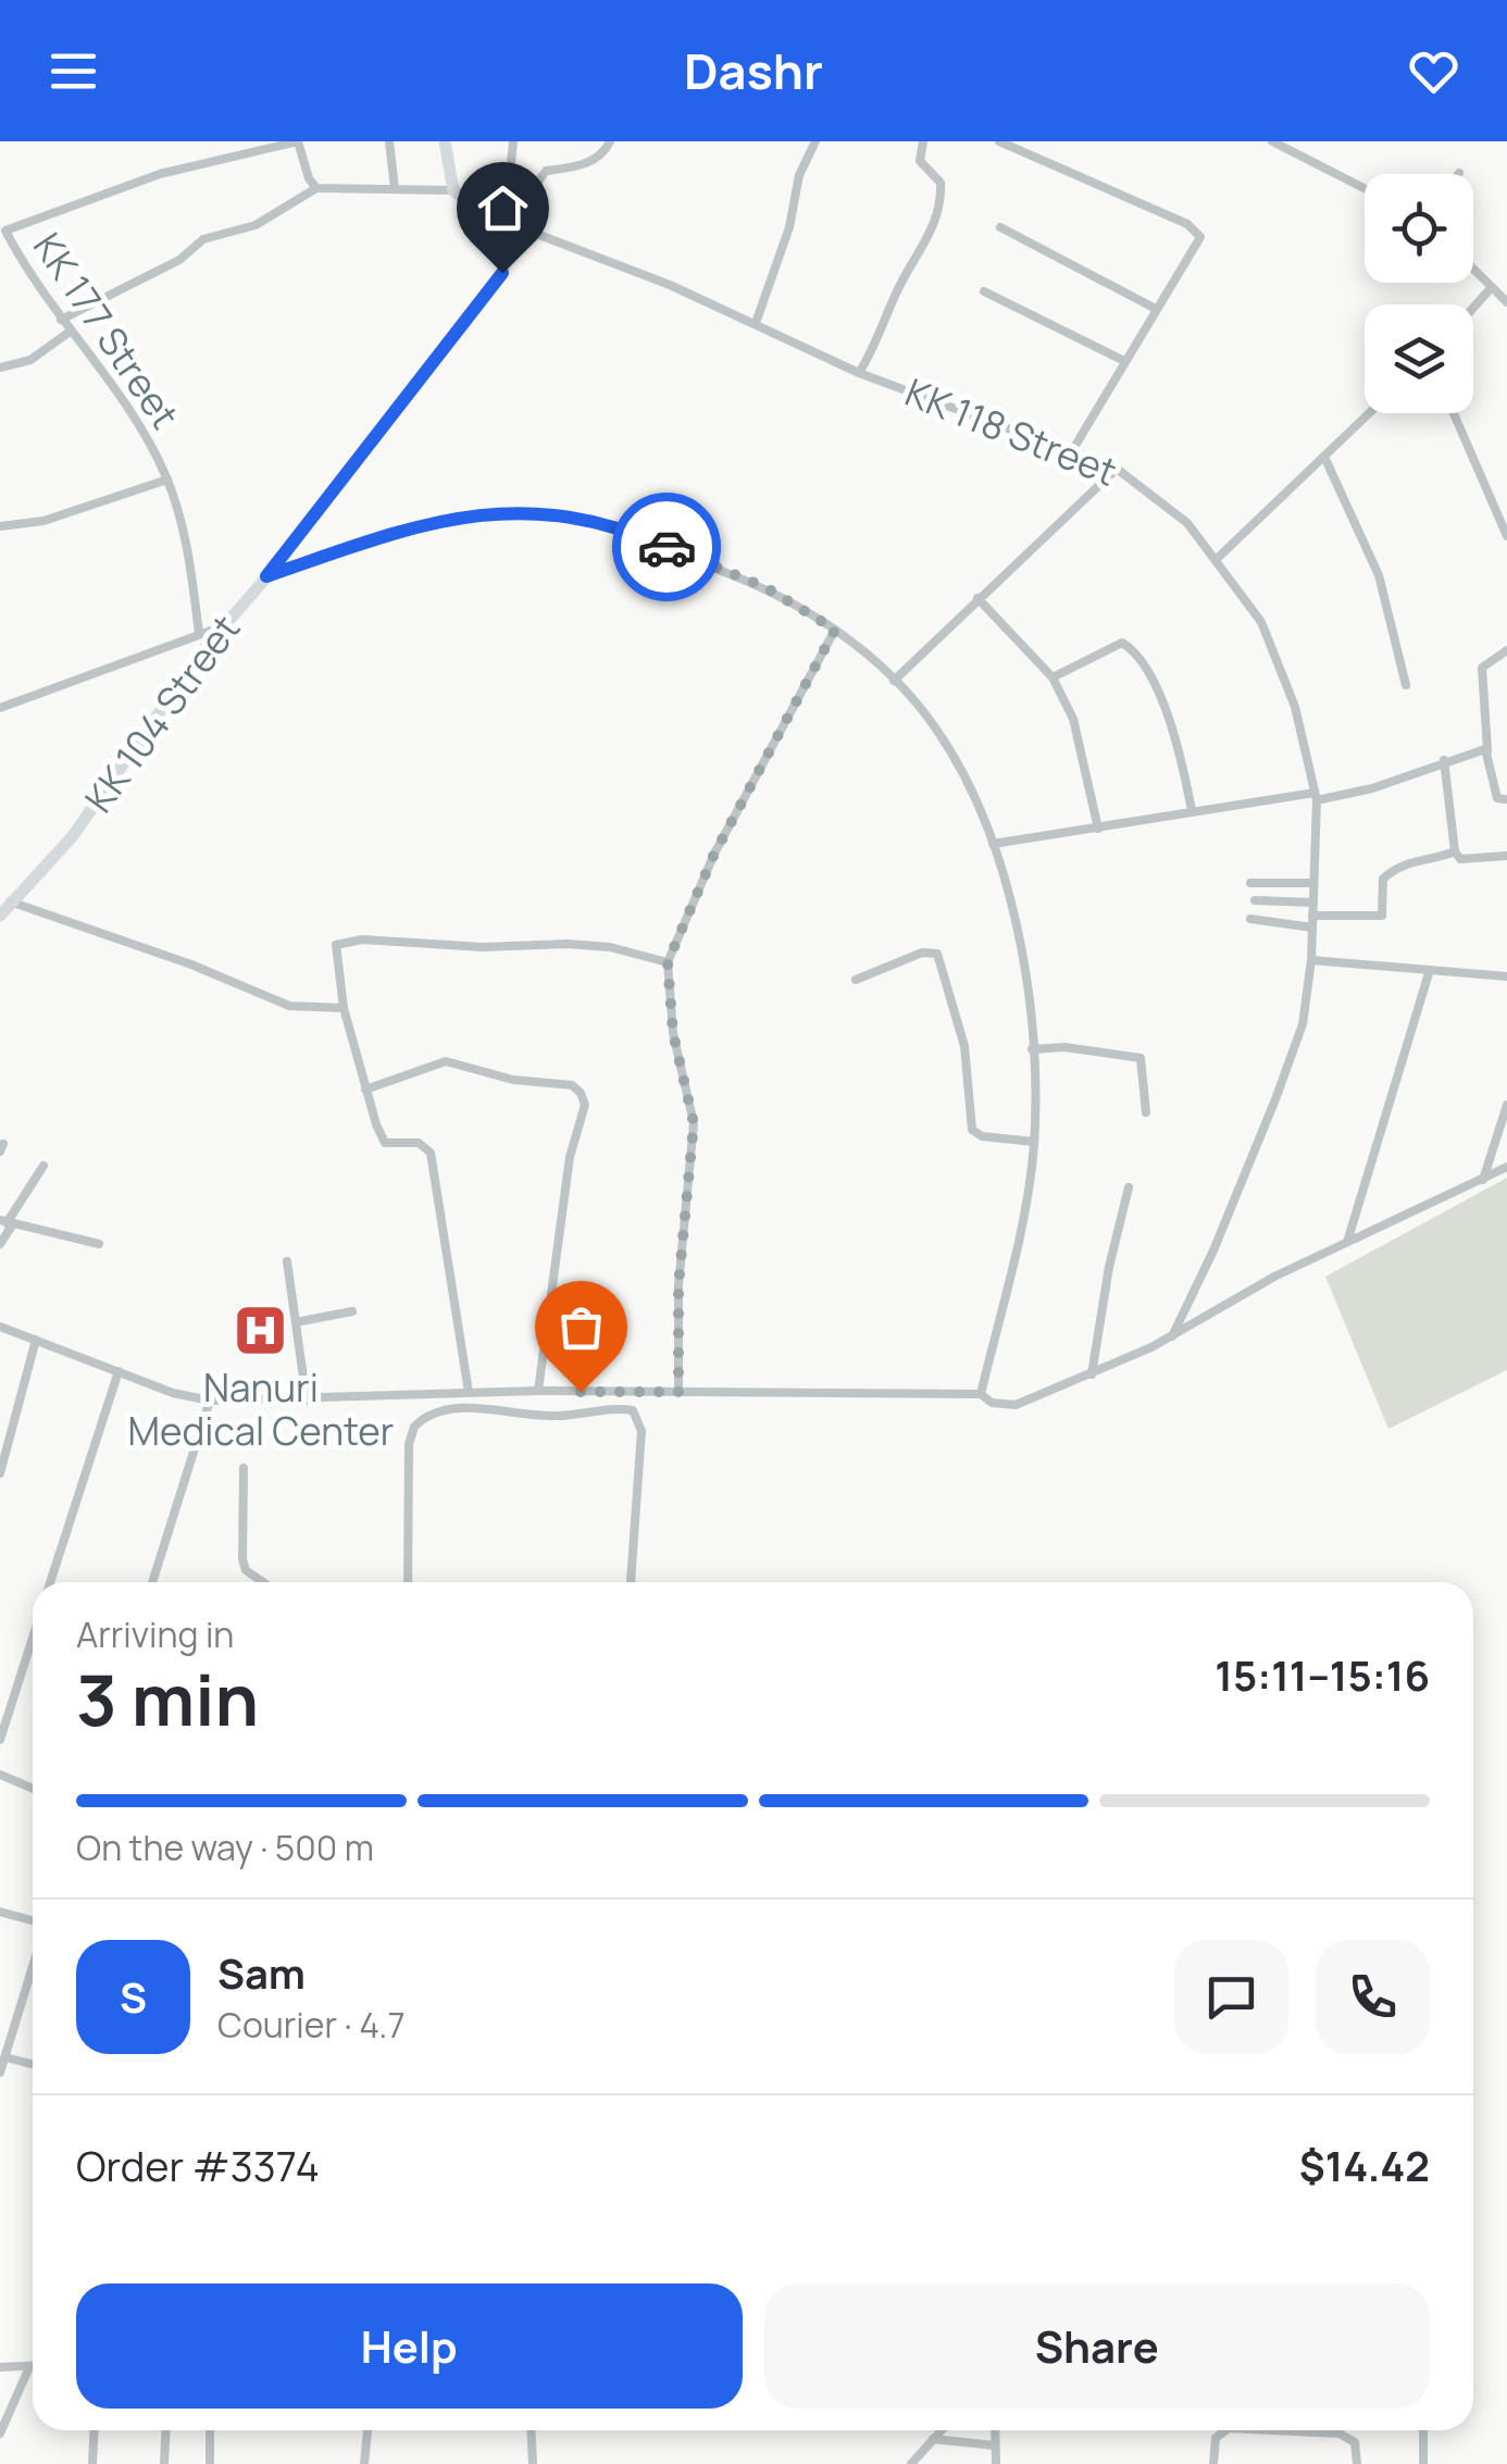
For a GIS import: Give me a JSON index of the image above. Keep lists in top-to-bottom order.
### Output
{
  "streets": {
    "street": ["KK 177 Street", "KK 118 Street", "KK 104 Street"]
  },
  "crossings": [
    ["KK 118 Street", "KK 104 Street"]
  ],
  "places": {
    "hospital": ["Nanuri Medical Center"]
  },
  "page": {
    "header": "Dashr",
    "heading": ["3 min", "Arriving in", "15:11–15:16"],
    "panel": [
      "Sam",
      "Courier · 4.7",
      "Order #3374",
      "$14.42"
    ],
    "bar": "On the way · 500 m",
    "round": "S",
    "buttons": ["Help", "Share"]
  }
}
